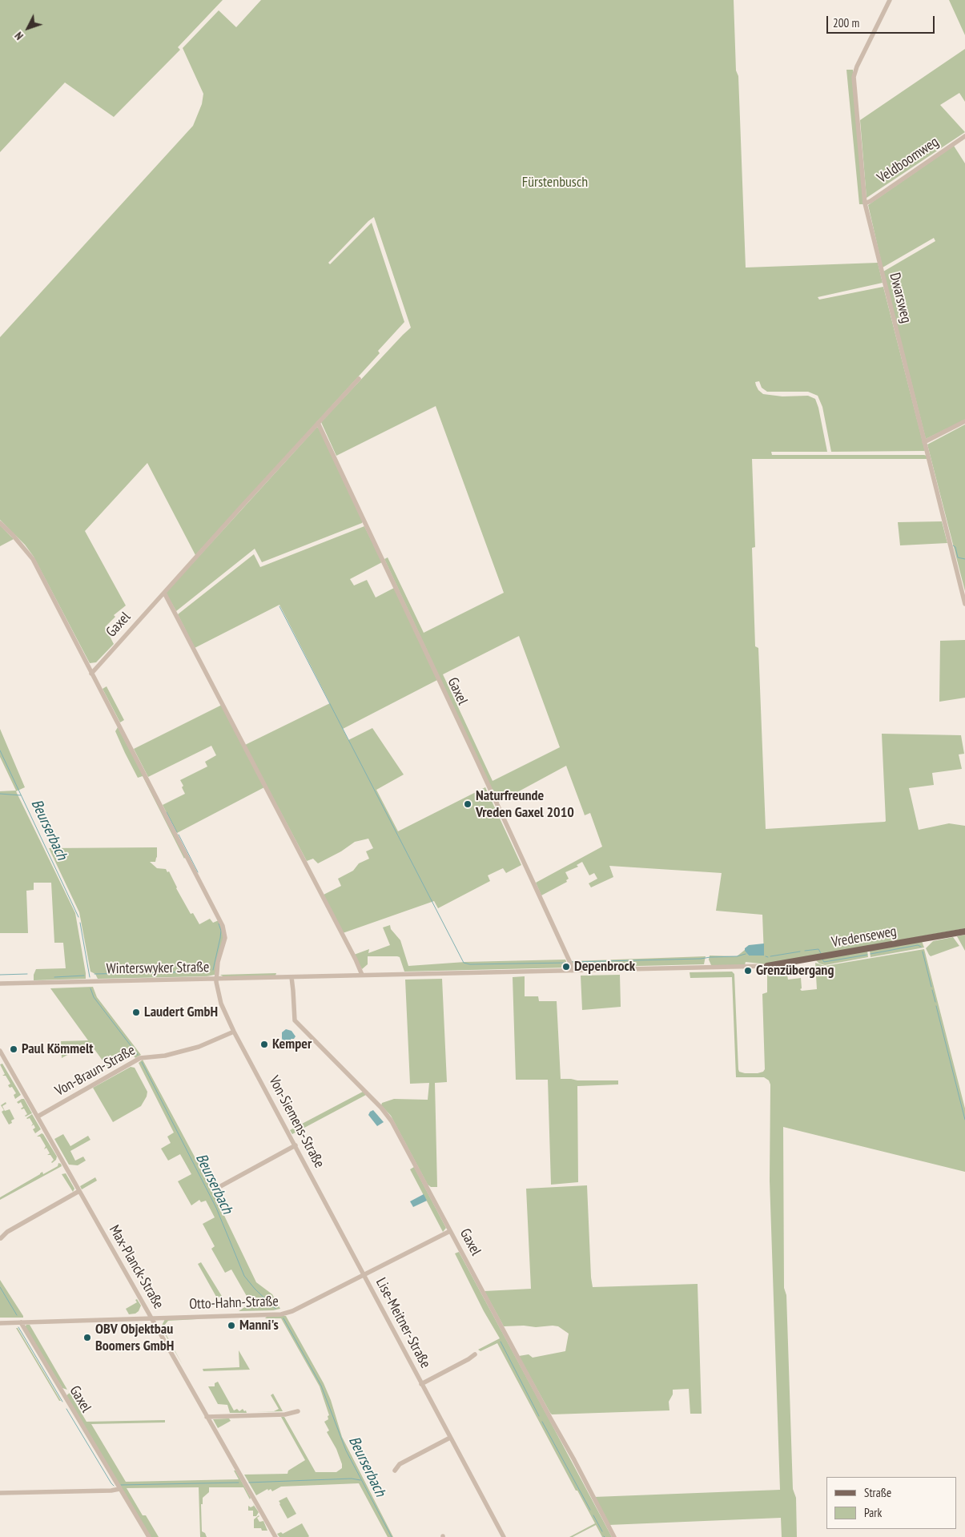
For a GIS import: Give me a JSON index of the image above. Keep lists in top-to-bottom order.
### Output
{
  "streets": {
    "main road": ["Vredenseweg"],
    "street": [
      "Veldboomweg",
      "Dwarsweg",
      "Gaxel",
      "Winterswyker Straße",
      "Von-Braun-Straße",
      "Von-Siemens-Straße",
      "Max-Planck-Straße",
      "Otto-Hahn-Straße",
      "Lise-Meitner-Straße"
    ]
  },
  "crossings": [
    ["Veldboomweg", "Dwarsweg"],
    ["Gaxel", "Winterswyker Straße"],
    ["Gaxel", "Von-Siemens-Straße"],
    ["Gaxel", "Otto-Hahn-Straße"],
    ["Vredenseweg", "Winterswyker Straße"],
    ["Winterswyker Straße", "Von-Siemens-Straße"],
    ["Von-Braun-Straße", "Von-Siemens-Straße"],
    ["Von-Braun-Straße", "Max-Planck-Straße"],
    ["Von-Siemens-Straße", "Otto-Hahn-Straße"],
    ["Von-Siemens-Straße", "Lise-Meitner-Straße"],
    ["Max-Planck-Straße", "Otto-Hahn-Straße"],
    ["Otto-Hahn-Straße", "Lise-Meitner-Straße"]
  ],
  "water": ["Beurserbach"],
  "parks": ["Fürstenbusch"],
  "places": [
    "Naturfreunde Vreden Gaxel 2010",
    "Depenbrock",
    "Grenzübergang",
    "Laudert GmbH",
    "Kemper",
    "Paul Kömmelt",
    "Manni's",
    "OBV Objektbau Boomers GmbH"
  ],
  "legend": ["Straße", "Park"],
  "scale_bar": "200 m",
  "north": "bottom left"
}
